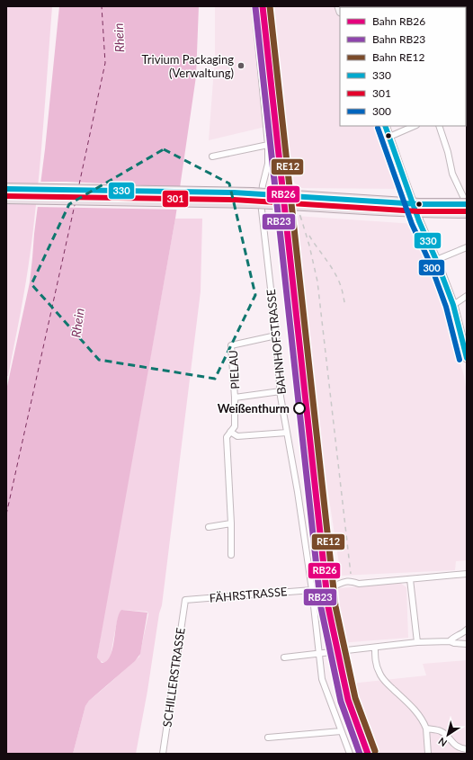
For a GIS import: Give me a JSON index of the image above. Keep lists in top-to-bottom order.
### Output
{
  "streets": {
    "street": [
      "BAHNHOFSTRASSE",
      "PIELAU",
      "FÄHRSTRASSE",
      "SCHILLERSTRASSE"
    ]
  },
  "crossings": [
    ["BAHNHOFSTRASSE", "PIELAU"],
    ["BAHNHOFSTRASSE", "FÄHRSTRASSE"],
    ["FÄHRSTRASSE", "SCHILLERSTRASSE"]
  ],
  "water": ["Rhein"],
  "places": ["Trivium Packaging (Verwaltung)", "Weißenthurm"],
  "lines": [
    "rail line RB26",
    "rail line RE12",
    "rail line RB23",
    "transit line 330",
    "transit line 300",
    "transit line 301"
  ],
  "legend": [
    "Bahn RB26",
    "Bahn RB23",
    "Bahn RE12",
    "330",
    "301",
    "300"
  ],
  "north": "bottom left"
}
